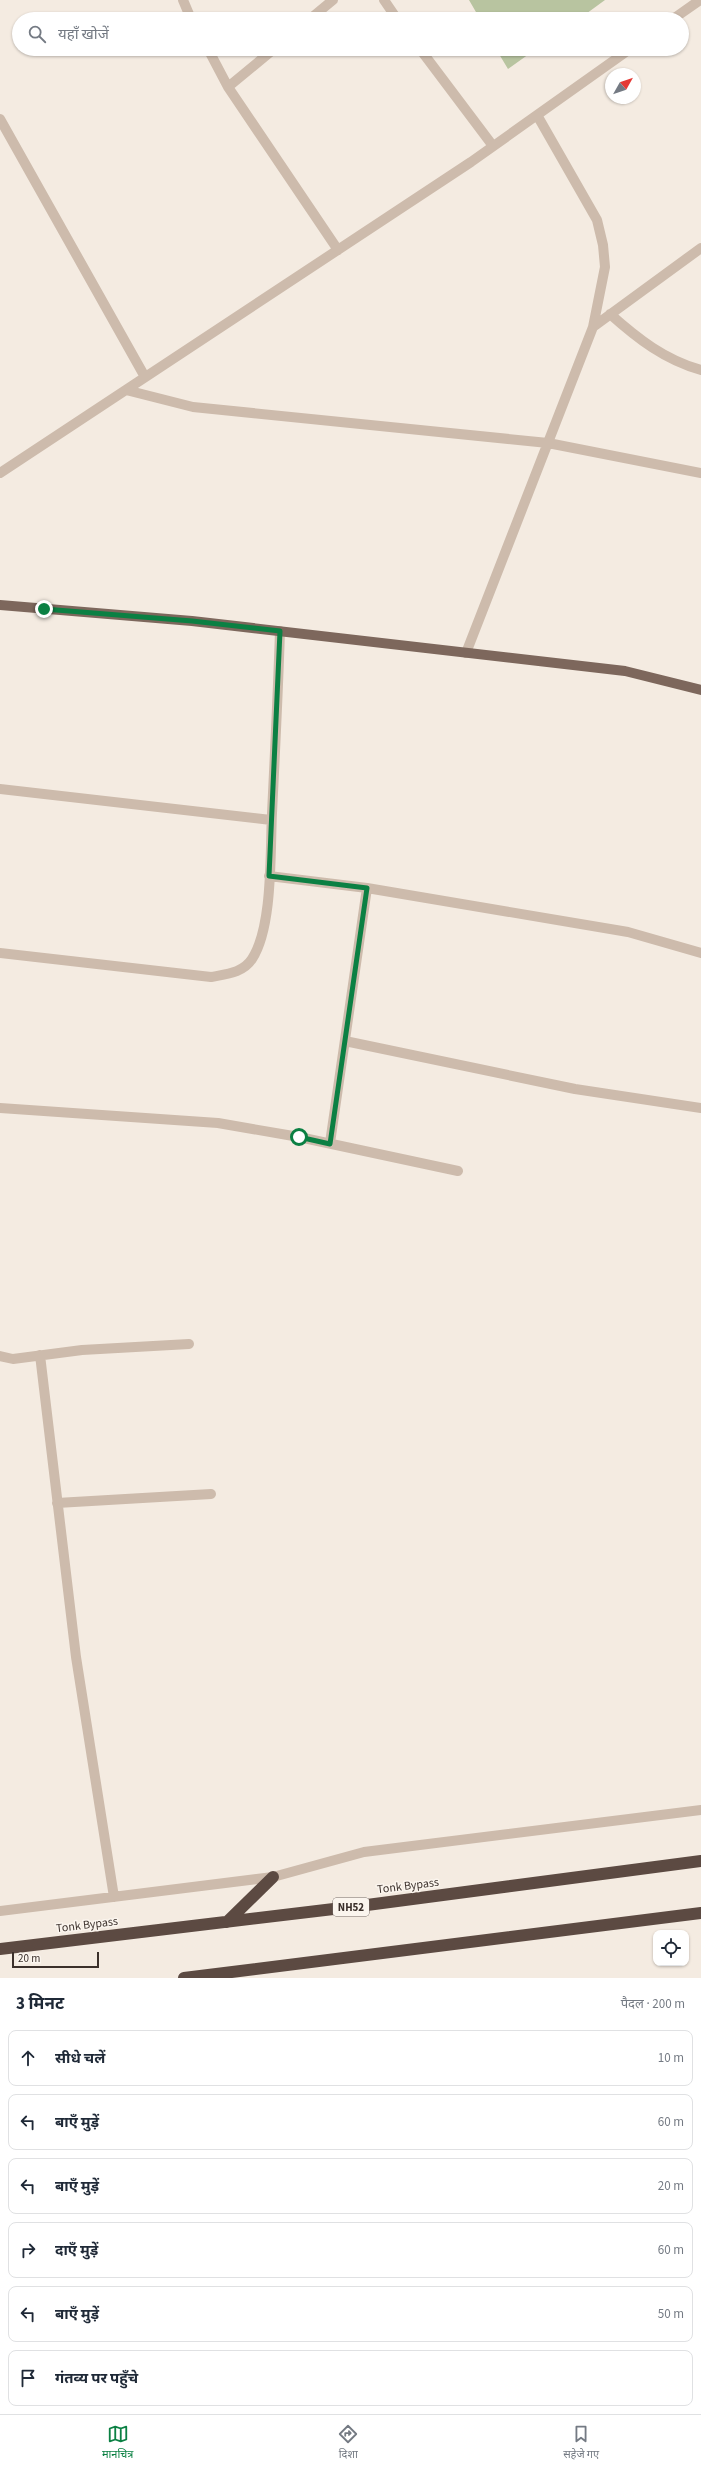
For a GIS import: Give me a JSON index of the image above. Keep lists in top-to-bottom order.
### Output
{
  "streets": {
    "highway": ["Tonk Bypass", "NH52"]
  },
  "scale_bar": "20 m",
  "north": "top right",
  "page": {
    "search": "यहाँ खोजें",
    "scale": "20 m",
    "heading": ["3 मिनट", "पैदल · 200 m"],
    "list": [
      ["सीधे चलें", "10 m"],
      ["बाएँ मुड़ें", "60 m"],
      ["बाएँ मुड़ें", "20 m"],
      ["दाएँ मुड़ें", "60 m"],
      ["बाएँ मुड़ें", "50 m"],
      "गंतव्य पर पहुँचे"
    ],
    "nav": ["मानचित्र", "दिशा", "सहेजे गए"]
  }
}
